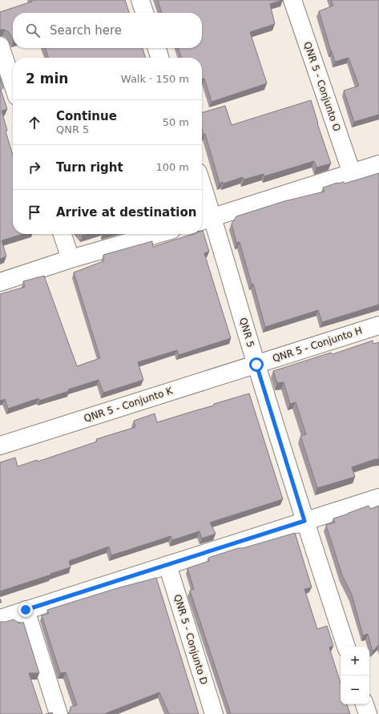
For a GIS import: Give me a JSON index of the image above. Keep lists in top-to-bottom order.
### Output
{
  "streets": {
    "street": [
      "QNR 5 - Conjunto O",
      "QNR 5",
      "QNR 5 - Conjunto H",
      "QNR 5 - Conjunto K",
      "QNR 5 - Conjunto D"
    ]
  },
  "crossings": [
    ["QNR 5", "QNR 5 - Conjunto H"],
    ["QNR 5", "QNR 5 - Conjunto K"],
    ["QNR 5 - Conjunto H", "QNR 5 - Conjunto K"]
  ],
  "page": {
    "search": "Search here",
    "heading": ["2 min", "Walk · 150 m"],
    "list": [
      ["Continue", "QNR 5", "50 m"],
      ["Turn right", "100 m"],
      "Arrive at destination"
    ],
    "map_buttons": ["+", "−"]
  }
}
